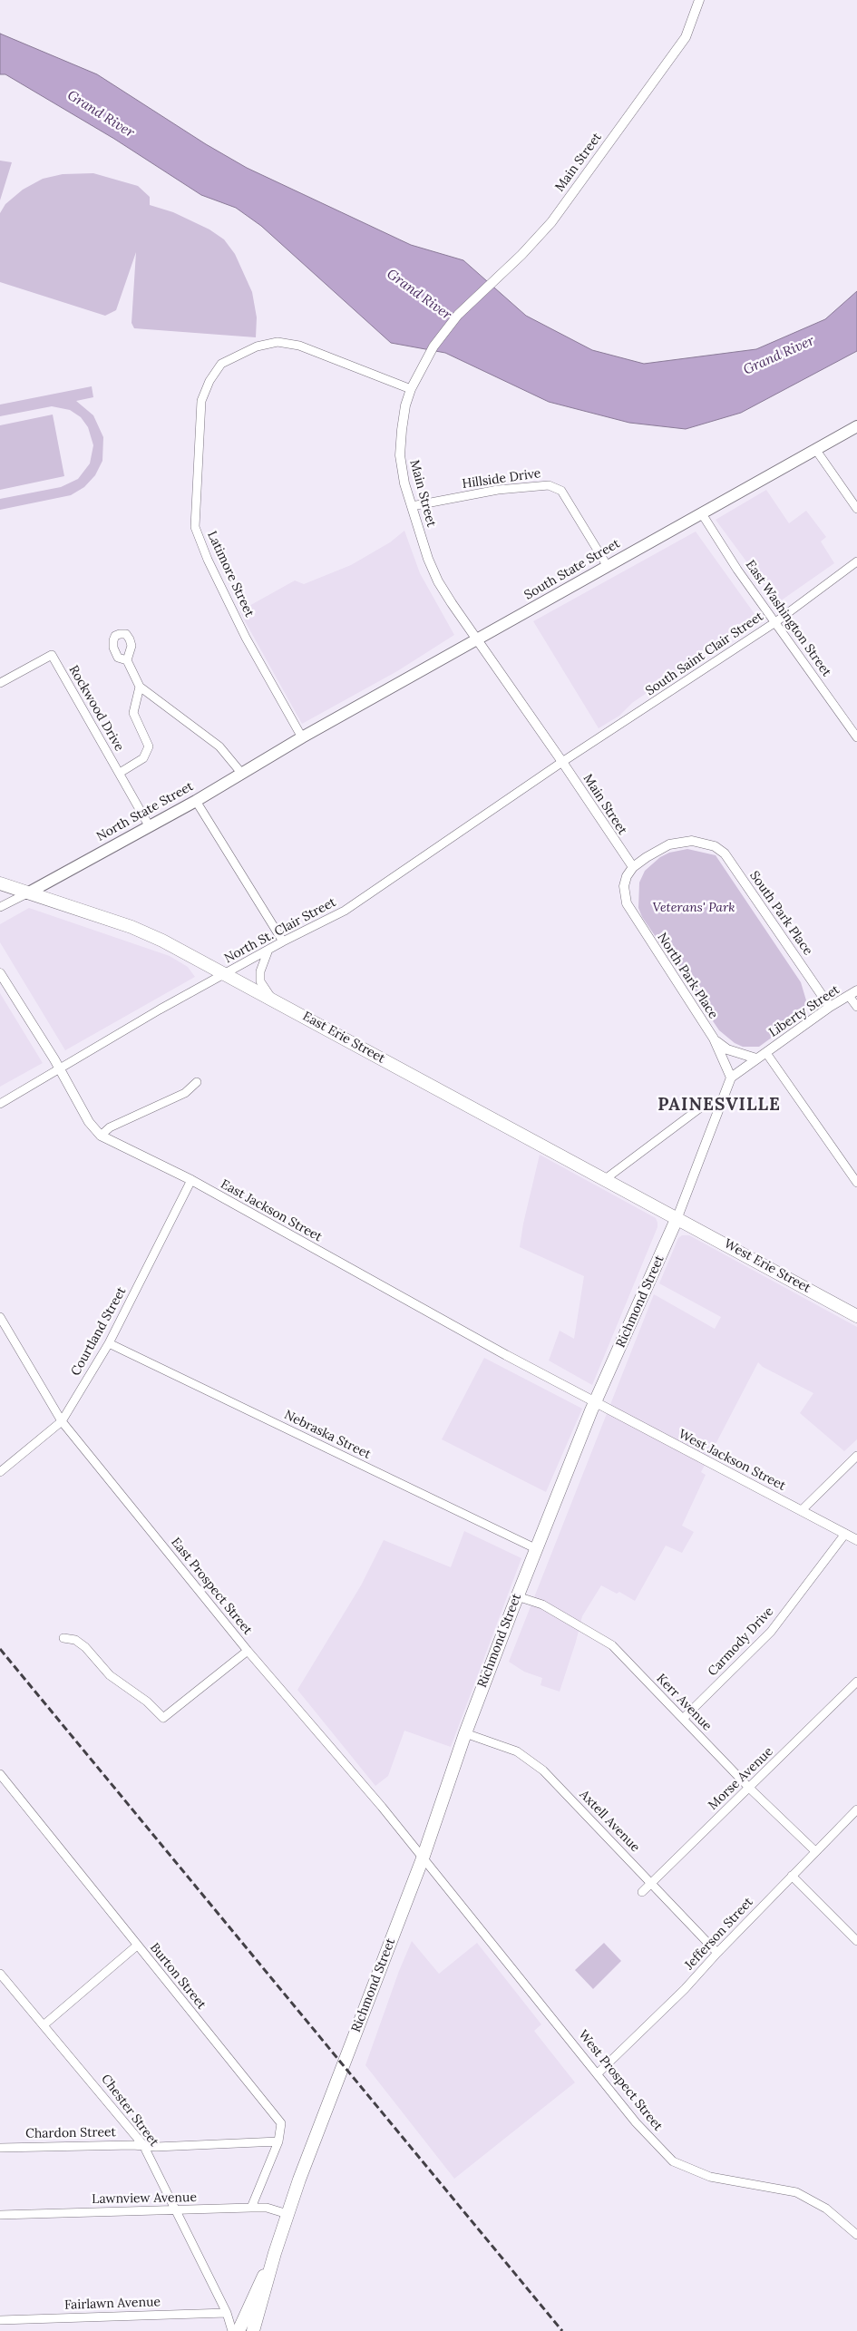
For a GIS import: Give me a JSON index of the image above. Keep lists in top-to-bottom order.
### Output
{
  "streets": {
    "main road": [
      "South State Street",
      "North State Street",
      "East Erie Street",
      "West Erie Street",
      "Richmond Street"
    ],
    "street": [
      "Main Street",
      "Hillside Drive",
      "Latimore Street",
      "East Washington Street",
      "South Saint Clair Street",
      "Rockwood Drive",
      "South Park Place",
      "North St. Clair Street",
      "North Park Place",
      "Liberty Street",
      "East Jackson Street",
      "Courtland Street",
      "Nebraska Street",
      "West Jackson Street",
      "East Prospect Street",
      "Carmody Drive",
      "Kerr Avenue",
      "Morse Avenue",
      "Axtell Avenue",
      "Jefferson Street",
      "Burton Street",
      "West Prospect Street",
      "Chester Street",
      "Chardon Street",
      "Lawnview Avenue",
      "Fairlawn Avenue"
    ]
  },
  "crossings": [
    ["Main Street", "Hillside Drive"],
    ["Main Street", "South State Street"],
    ["Main Street", "Latimore Street"],
    ["Main Street", "South Saint Clair Street"],
    ["Main Street", "South Park Place"],
    ["Main Street", "North St. Clair Street"],
    ["Main Street", "North Park Place"],
    ["Hillside Drive", "South State Street"],
    ["South State Street", "Latimore Street"],
    ["South State Street", "East Washington Street"],
    ["South State Street", "North State Street"],
    ["Latimore Street", "North State Street"],
    ["East Washington Street", "South Saint Clair Street"],
    ["South Saint Clair Street", "North St. Clair Street"],
    ["Rockwood Drive", "North State Street"],
    ["North State Street", "East Erie Street"],
    ["South Park Place", "North Park Place"],
    ["South Park Place", "Liberty Street"],
    ["North St. Clair Street", "East Erie Street"],
    ["North St. Clair Street", "East Jackson Street"],
    ["North Park Place", "Richmond Street"],
    ["East Erie Street", "West Erie Street"],
    ["East Erie Street", "Richmond Street"],
    ["East Jackson Street", "Richmond Street"],
    ["East Jackson Street", "Courtland Street"],
    ["East Jackson Street", "West Jackson Street"],
    ["West Erie Street", "Richmond Street"],
    ["Richmond Street", "Nebraska Street"],
    ["Richmond Street", "West Jackson Street"],
    ["Richmond Street", "East Prospect Street"],
    ["Richmond Street", "Kerr Avenue"],
    ["Richmond Street", "Axtell Avenue"],
    ["Richmond Street", "West Prospect Street"],
    ["Richmond Street", "Lawnview Avenue"],
    ["Courtland Street", "Nebraska Street"],
    ["Courtland Street", "East Prospect Street"],
    ["West Jackson Street", "Carmody Drive"],
    ["East Prospect Street", "West Prospect Street"],
    ["Carmody Drive", "Kerr Avenue"],
    ["Kerr Avenue", "Morse Avenue"],
    ["Kerr Avenue", "Jefferson Street"],
    ["Morse Avenue", "Axtell Avenue"],
    ["Axtell Avenue", "Jefferson Street"],
    ["Jefferson Street", "West Prospect Street"],
    ["Burton Street", "Chardon Street"],
    ["Burton Street", "Lawnview Avenue"],
    ["Chester Street", "Chardon Street"],
    ["Chester Street", "Lawnview Avenue"],
    ["Chester Street", "Fairlawn Avenue"]
  ],
  "districts": ["PAINESVILLE"],
  "water": ["Grand River"],
  "parks": ["Veterans' Park"]
}
